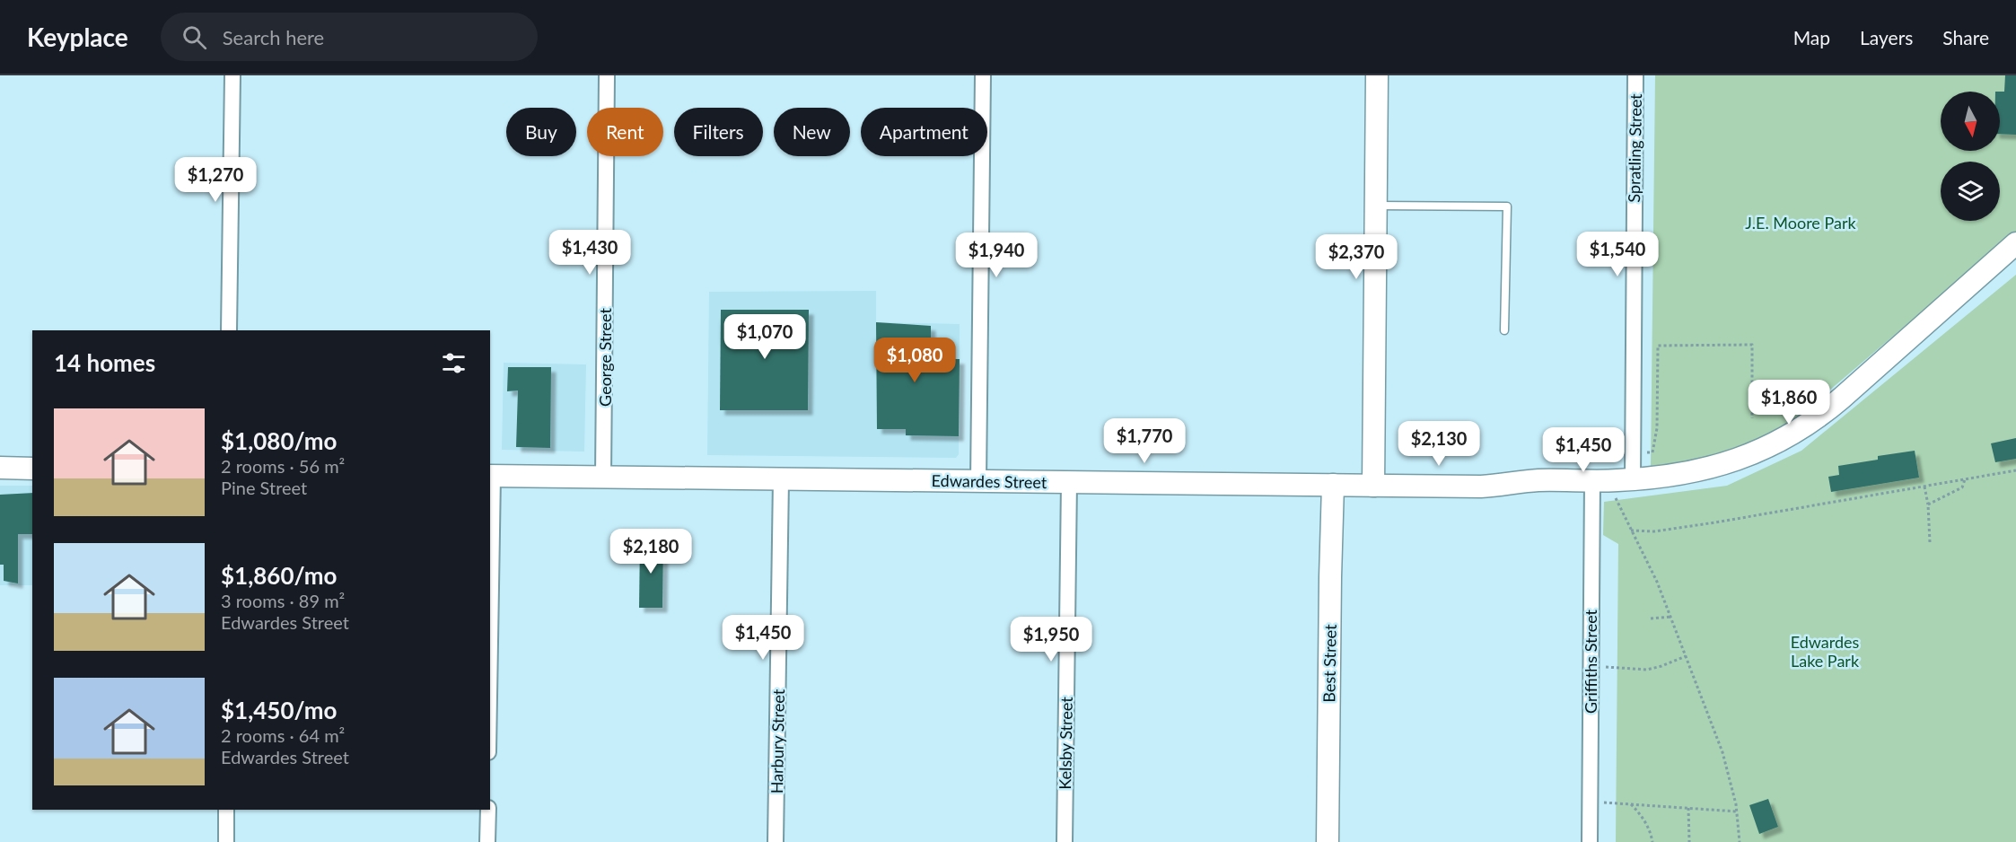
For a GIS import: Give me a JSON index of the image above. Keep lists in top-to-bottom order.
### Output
{
  "streets": {
    "street": [
      "Spratling Street",
      "George Street",
      "Edwardes Street",
      "Griffiths Street",
      "Best Street",
      "Harbury Street",
      "Kelsby Street"
    ]
  },
  "crossings": [
    ["Spratling Street", "Edwardes Street"],
    ["George Street", "Edwardes Street"],
    ["Edwardes Street", "Griffiths Street"],
    ["Edwardes Street", "Best Street"],
    ["Edwardes Street", "Harbury Street"],
    ["Edwardes Street", "Kelsby Street"]
  ],
  "parks": ["J.E. Moore Park", "Edwardes Lake Park"],
  "north": "bottom",
  "page": {
    "header": "Keyplace",
    "search": "Search here",
    "nav": ["Map", "Layers", "Share"],
    "chip": [
      "Buy",
      "Rent",
      "Filters",
      "New",
      "Apartment"
    ],
    "price": [
      "$1,270",
      "$1,430",
      "$1,540",
      "$1,940",
      "$2,370",
      "$1,070",
      "$1,080",
      "$1,860",
      "$1,770",
      "$2,130",
      "$1,450",
      "$2,180",
      "$1,450",
      "$1,950"
    ],
    "heading": "14 homes",
    "list": [
      {
        "name": "$1,080/mo",
        "note": "2 rooms · 56 m² · Pine Street"
      },
      {
        "name": "$1,860/mo",
        "note": "3 rooms · 89 m² · Edwardes Street"
      },
      {
        "name": "$1,450/mo",
        "note": "2 rooms · 64 m² · Edwardes Street"
      }
    ]
  }
}
